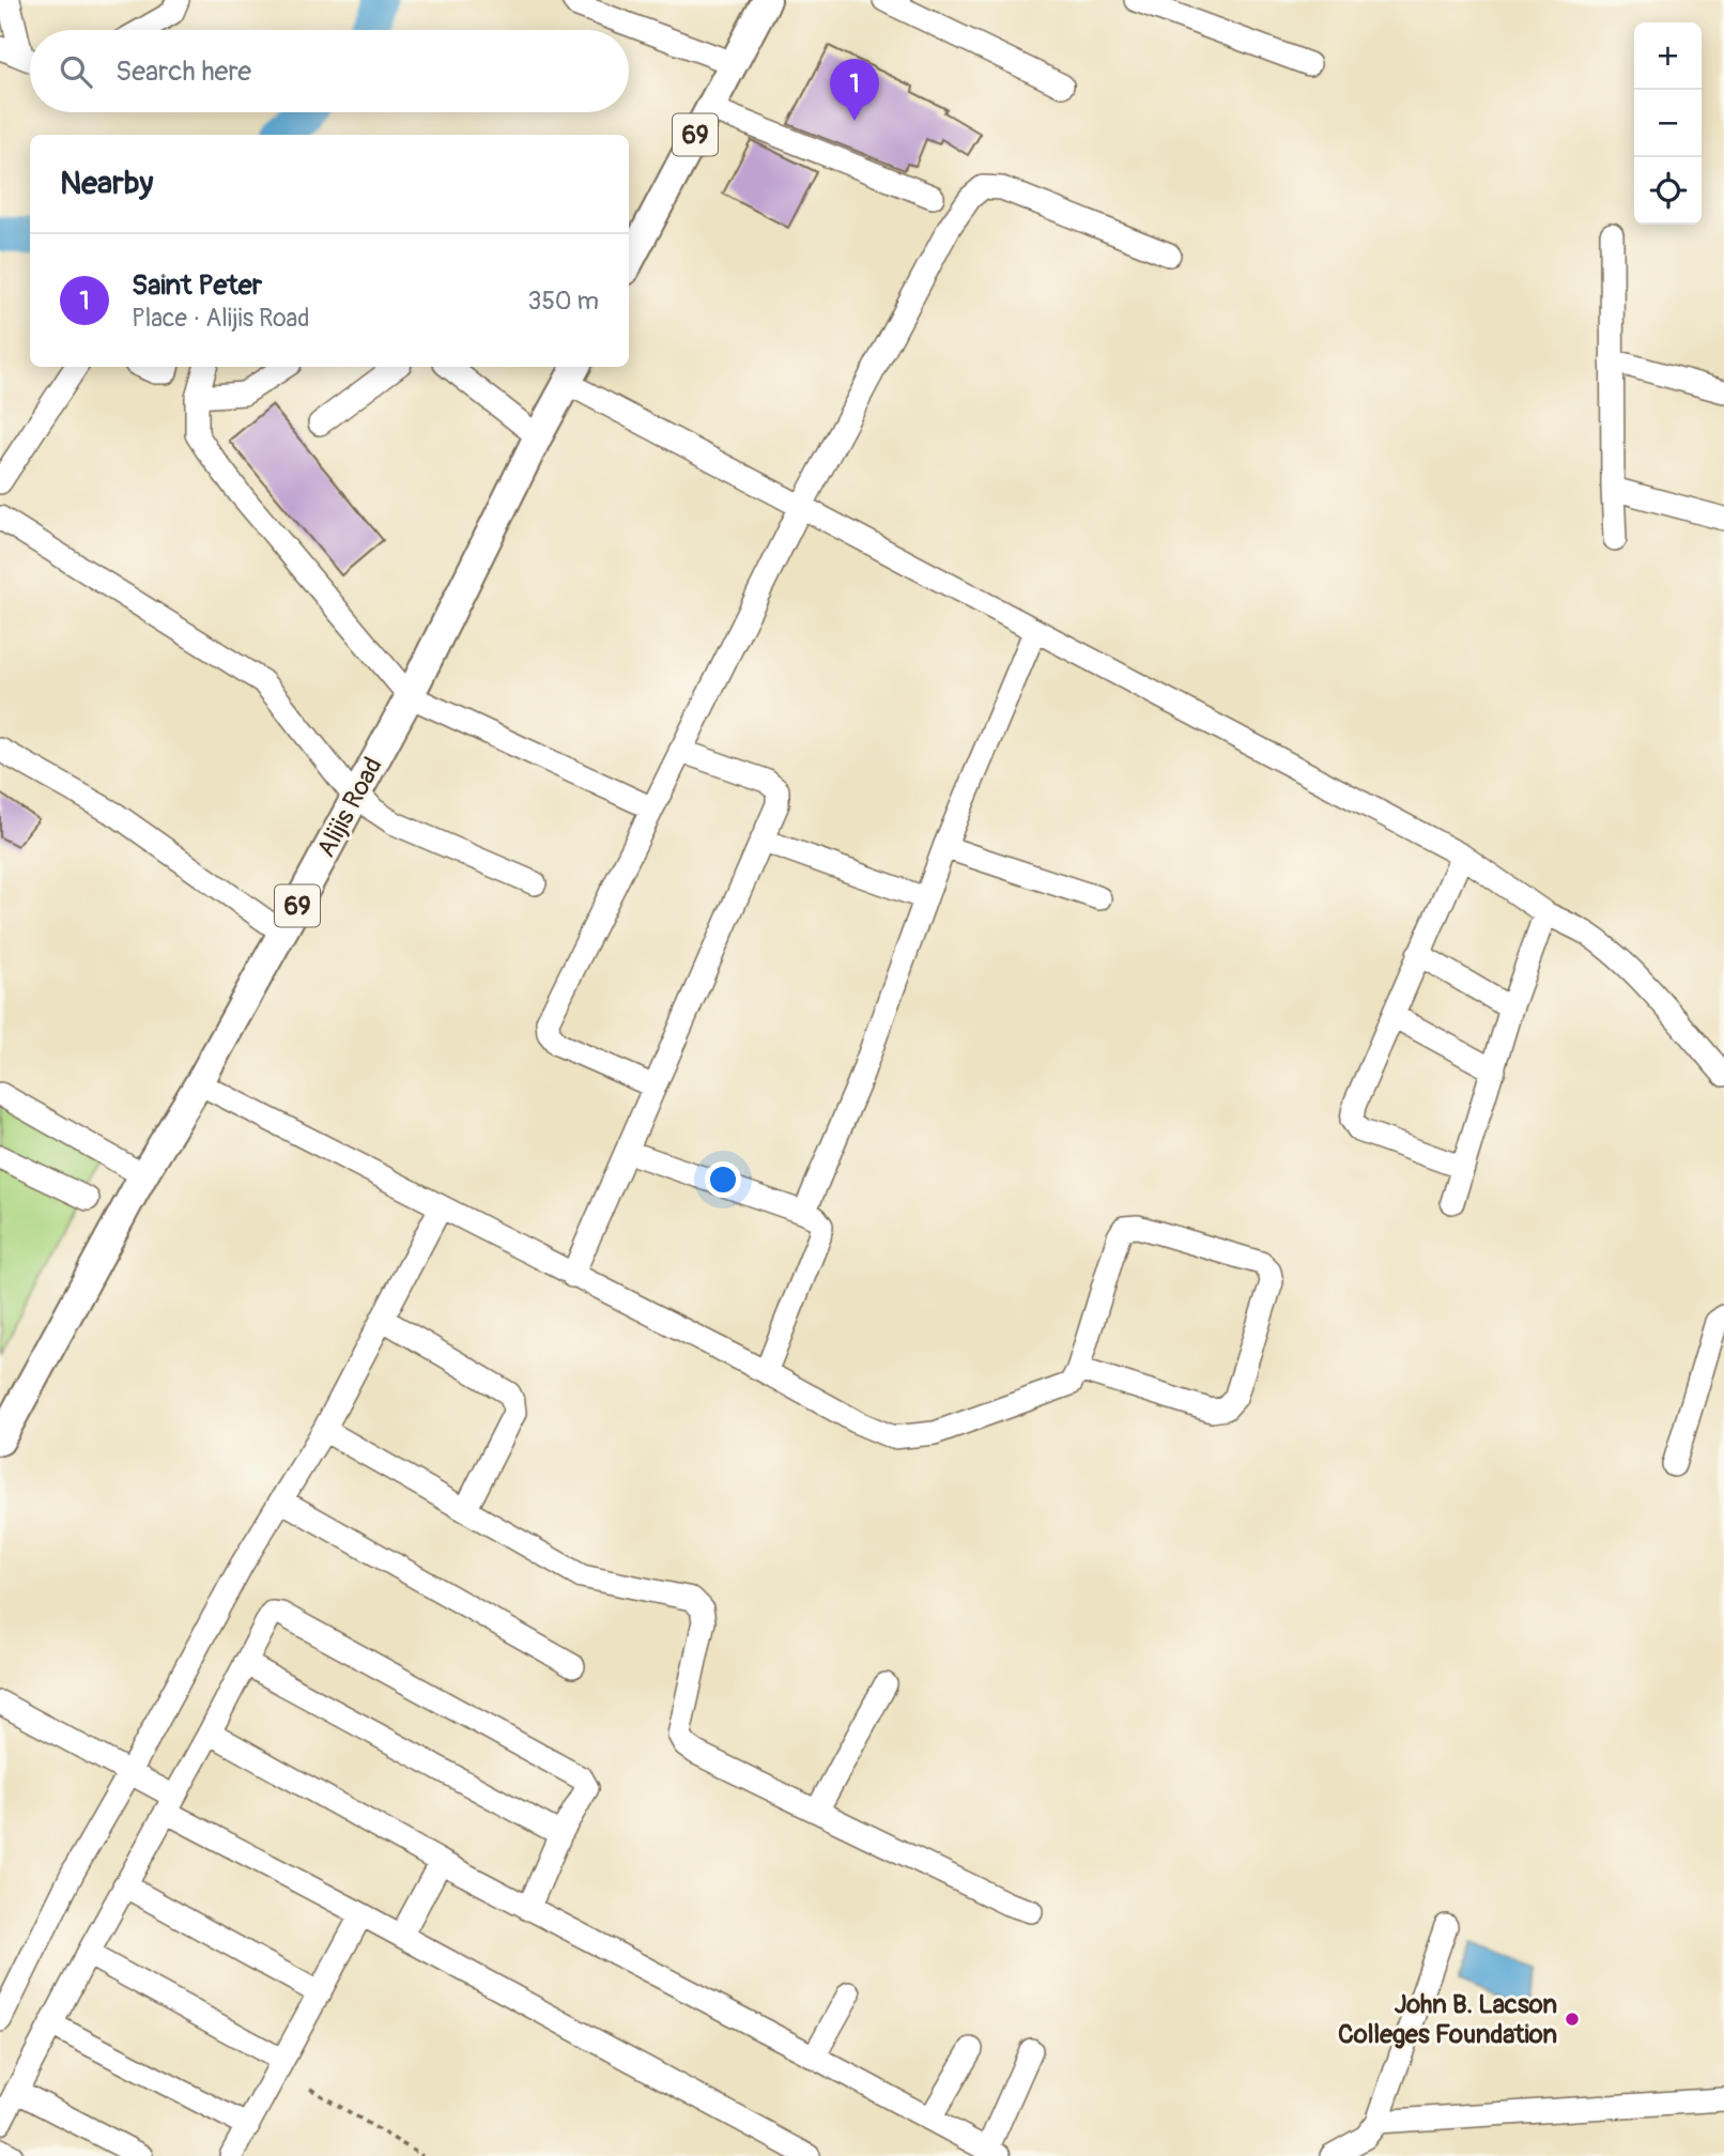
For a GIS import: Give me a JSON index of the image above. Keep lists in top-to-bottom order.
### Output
{
  "streets": {
    "main road": ["69", "Alijis Road"]
  },
  "places": ["John B. Lacson Colleges Foundation"],
  "page": {
    "map_buttons": ["+", "−"],
    "search": "Search here",
    "pins": "1",
    "heading": "Nearby",
    "list": [
      {
        "mark": "1",
        "name": "Saint Peter",
        "note": "Place · Alijis Road",
        "value": "350 m"
      }
    ]
  }
}
